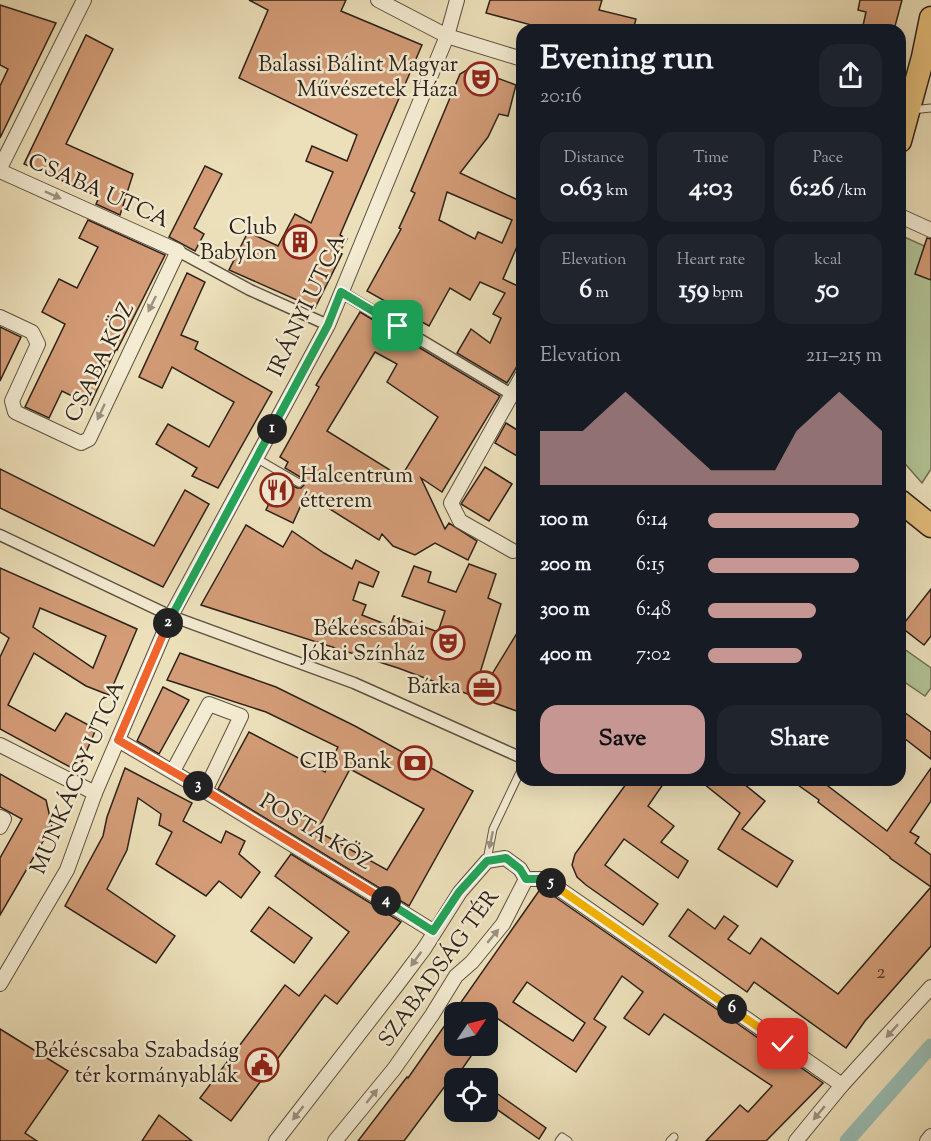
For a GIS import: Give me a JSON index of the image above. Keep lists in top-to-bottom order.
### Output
{
  "streets": {
    "street": [
      "CSABA UTCA",
      "IRÁNYI UTCA",
      "CSABA KÖZ",
      "MUNKÁCSY UTCA",
      "POSTA KÖZ",
      "SZABADSÁG TÉR"
    ]
  },
  "crossings": [
    ["CSABA UTCA", "CSABA KÖZ"],
    ["IRÁNYI UTCA", "MUNKÁCSY UTCA"],
    ["MUNKÁCSY UTCA", "POSTA KÖZ"],
    ["POSTA KÖZ", "SZABADSÁG TÉR"]
  ],
  "one_way": ["CSABA UTCA"],
  "places": {
    "theatre": ["Balassi Bálint Magyar Művészetek Háza", "Békéscsabai Jókai Színház"],
    "building": ["Club Babylon"],
    "restaurant": ["Halcentrum étterem"],
    "office": ["Bárka"],
    "bank": ["CIB Bank"],
    "public building": ["Békéscsaba Szabadság tér kormányablak"]
  },
  "house_numbers": ["2"],
  "north": "top right",
  "page": {
    "heading": ["Evening run", "20:16"],
    "stats": [
      ["Distance", "0.63 km"],
      ["Time", "4:03"],
      ["Pace", "6:26 /km"],
      ["Elevation", "6 m"],
      ["Heart rate", "159 bpm"],
      ["kcal", "50"]
    ],
    "chart": ["Elevation", "211–215 m"],
    "pins": [
      "1",
      "2",
      "3",
      "5",
      "4",
      "6"
    ],
    "list": [
      {
        "name": "100 m",
        "note": "6:14"
      },
      {
        "name": "200 m",
        "note": "6:15"
      },
      {
        "name": "300 m",
        "note": "6:48"
      },
      {
        "name": "400 m",
        "note": "7:02"
      }
    ],
    "buttons": ["Save", "Share"]
  }
}
